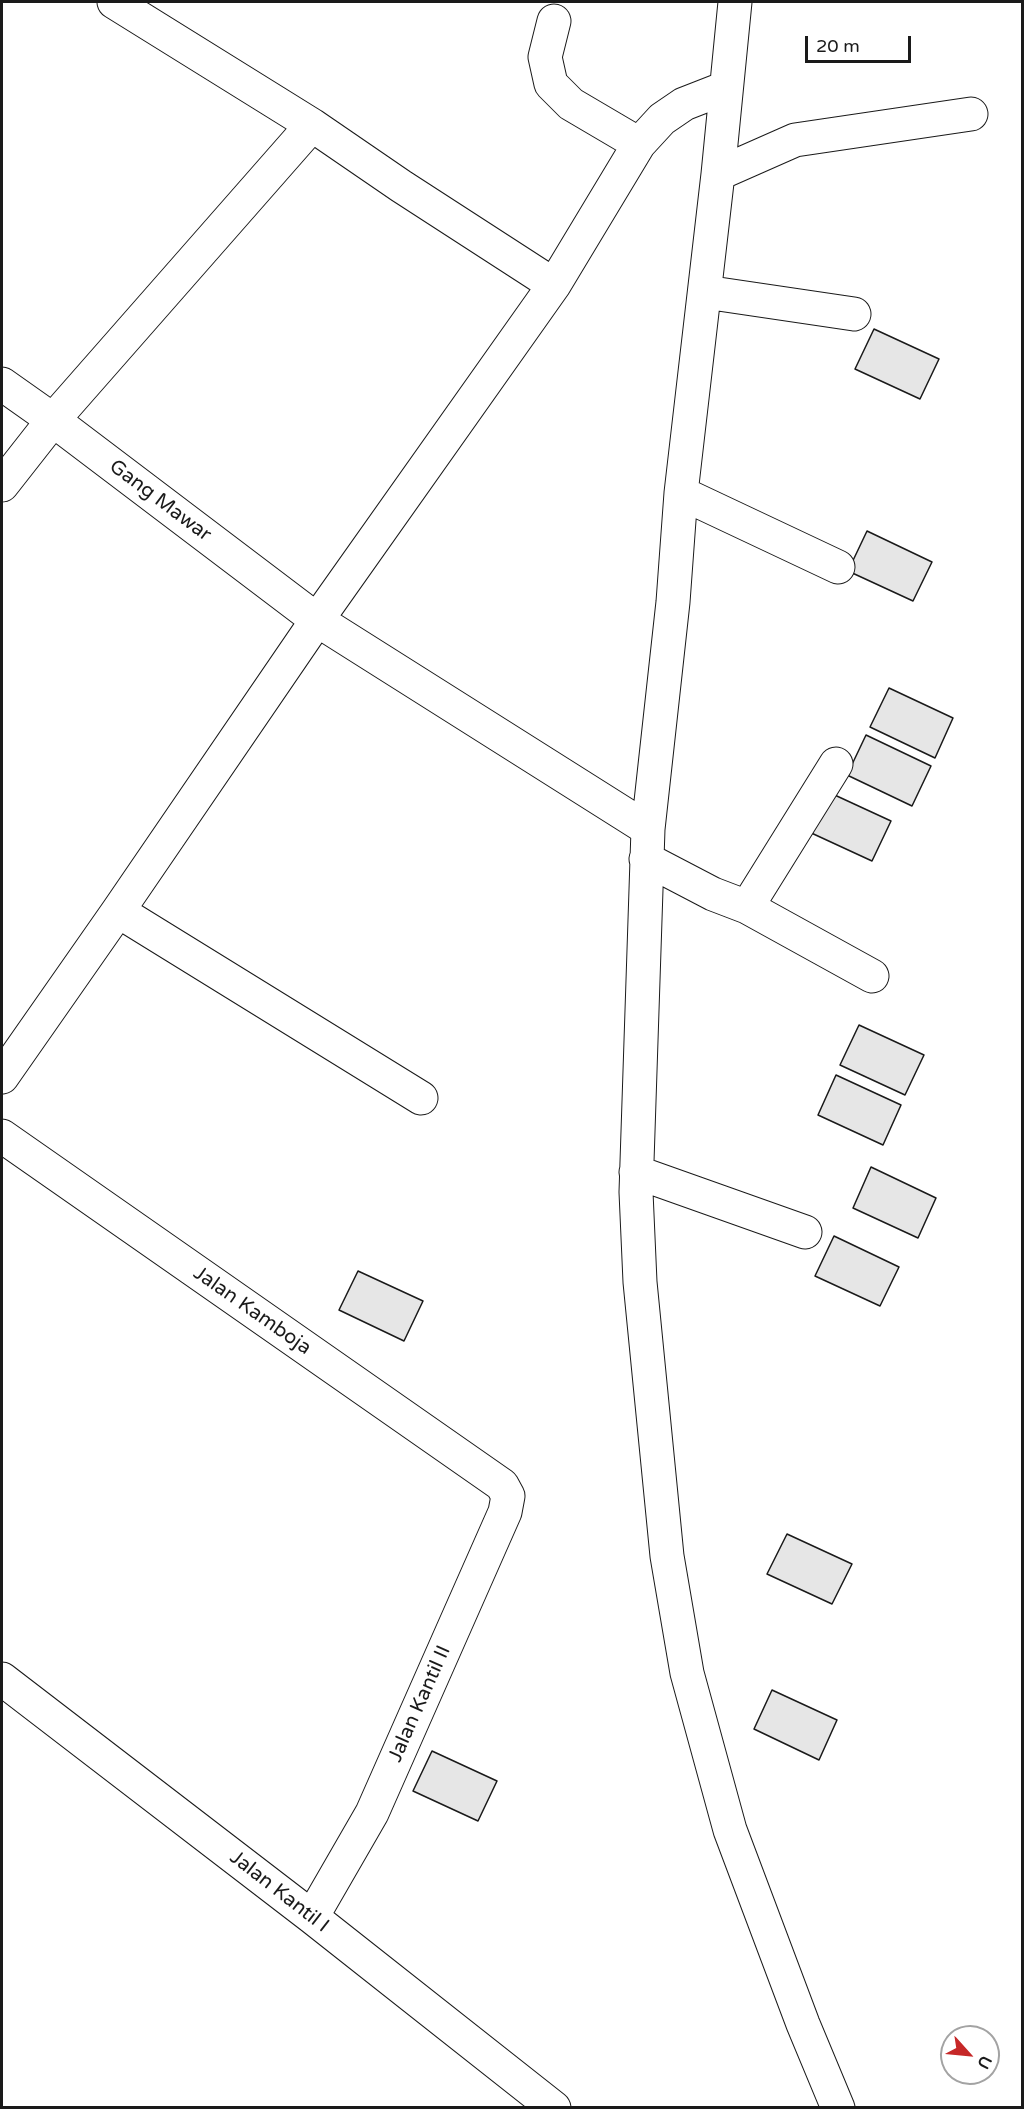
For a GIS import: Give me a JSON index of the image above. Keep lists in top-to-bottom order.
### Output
{
  "streets": {
    "street": [
      "Gang Mawar",
      "Jalan Kamboja",
      "Jalan Kantil II",
      "Jalan Kantil I"
    ]
  },
  "crossings": [
    ["Jalan Kamboja", "Jalan Kantil II"],
    ["Jalan Kantil II", "Jalan Kantil I"]
  ],
  "scale_bar": "20 m",
  "north": "bottom right"
}
